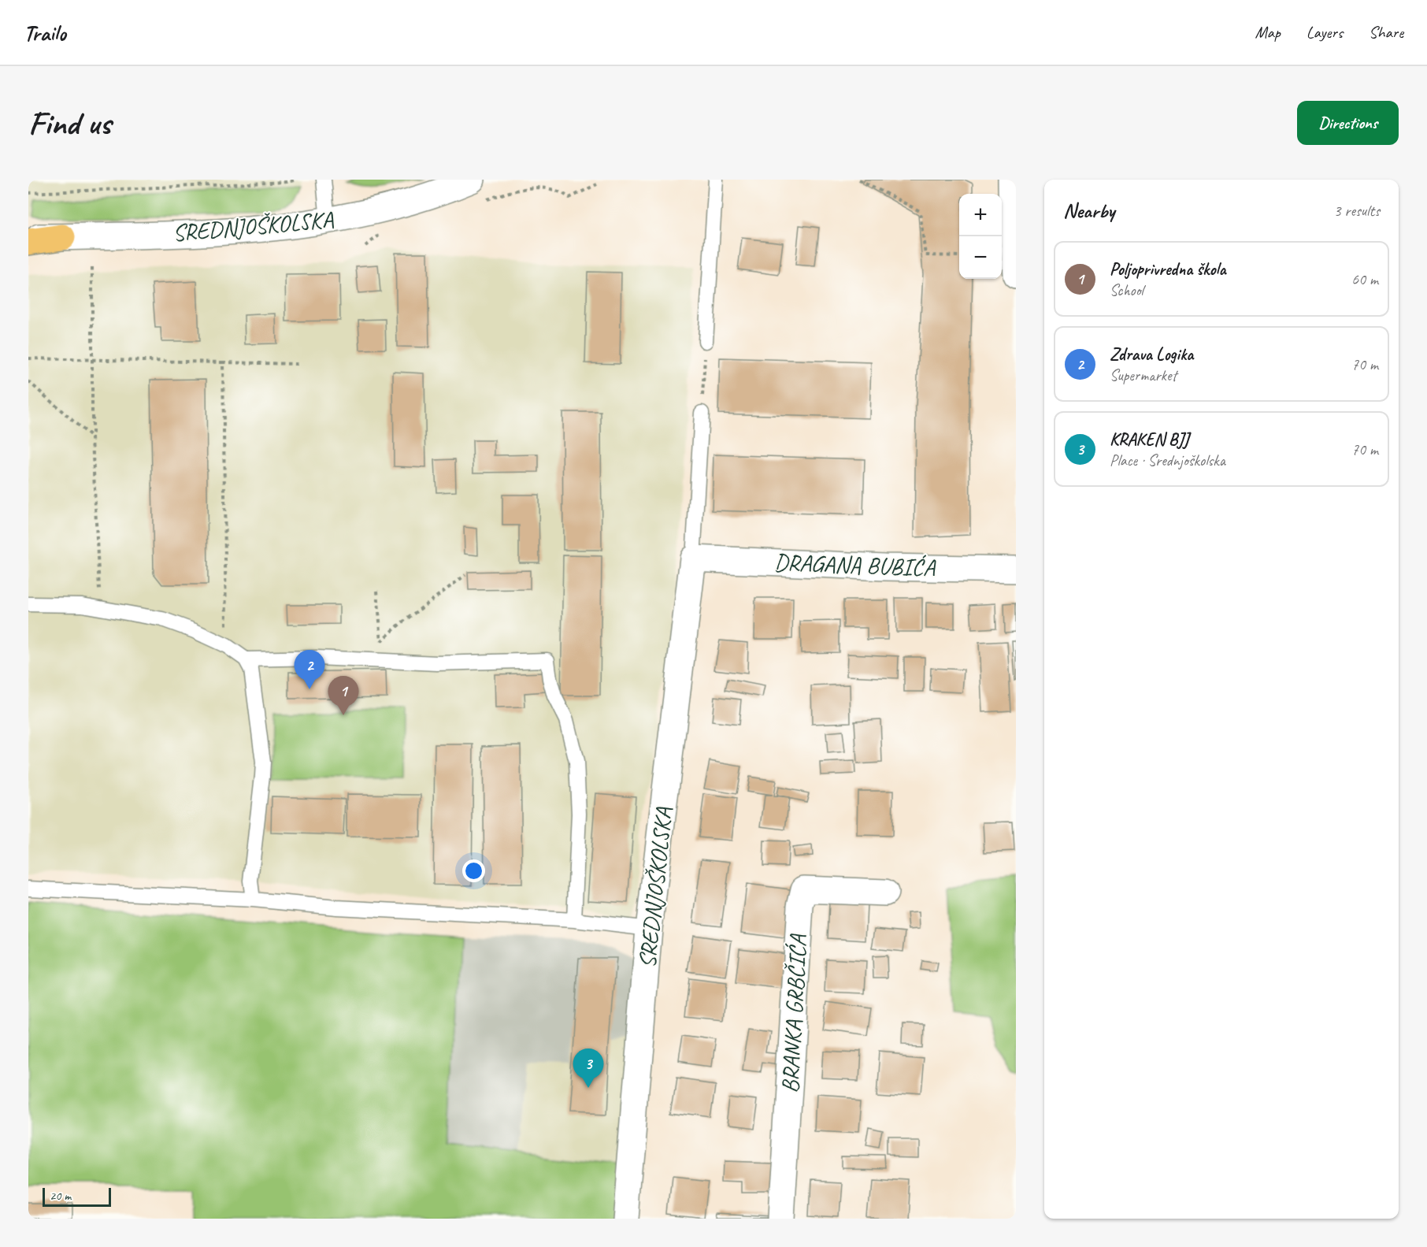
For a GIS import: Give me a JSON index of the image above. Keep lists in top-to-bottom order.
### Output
{
  "streets": {
    "street": ["SREDNJOŠKOLSKA", "DRAGANA BUBIĆA", "BRANKA GRBČIĆA"]
  },
  "crossings": [
    ["SREDNJOŠKOLSKA", "DRAGANA BUBIĆA"]
  ],
  "scale_bar": "20 m",
  "page": {
    "header": "Trailo",
    "nav": ["Map", "Layers", "Share"],
    "buttons": "Directions",
    "title": "Find us",
    "heading": ["Nearby", "3 results"],
    "map_buttons": ["+", "−"],
    "list": [
      {
        "mark": "1",
        "name": "Poljoprivredna škola",
        "note": "School",
        "value": "60 m"
      },
      {
        "mark": "2",
        "name": "Zdrava Logika",
        "note": "Supermarket",
        "value": "70 m"
      },
      {
        "mark": "3",
        "name": "KRAKEN BJJ",
        "note": "Place · Srednjoškolska",
        "value": "70 m"
      }
    ],
    "pins": ["2", "1", "3"],
    "scale": "20 m"
  }
}
